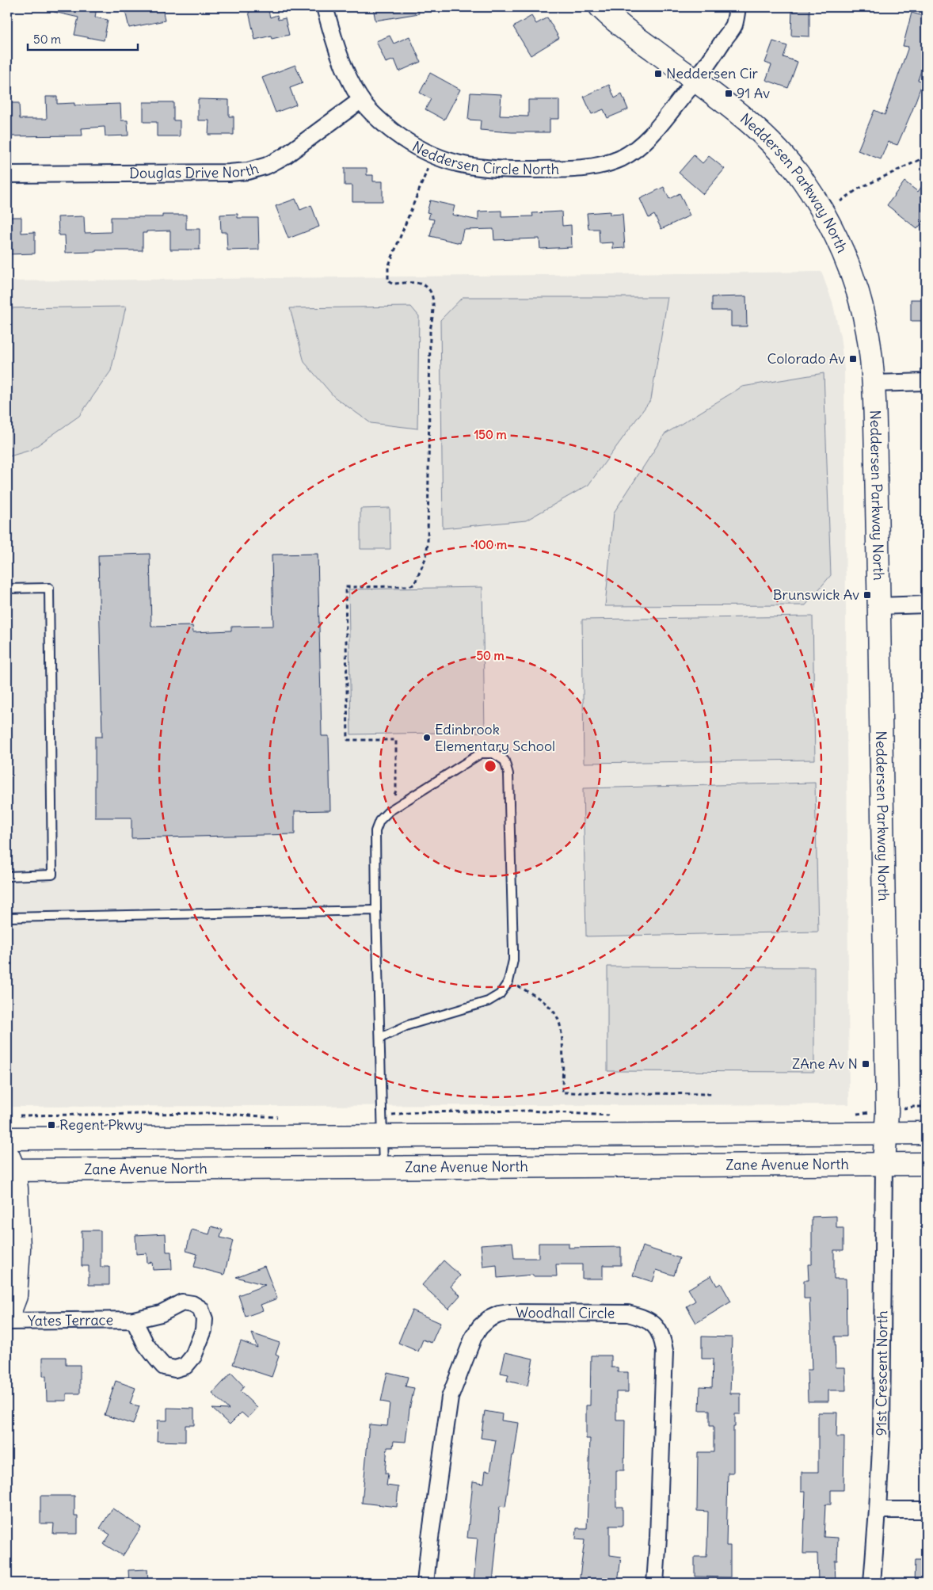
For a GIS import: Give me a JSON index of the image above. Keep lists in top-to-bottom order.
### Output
{
  "streets": {
    "main road": ["Neddersen Parkway North", "Zane Avenue North"],
    "street": [
      "Neddersen Circle North",
      "Douglas Drive North",
      "Woodhall Circle",
      "Yates Terrace",
      "91st Crescent North"
    ]
  },
  "crossings": [
    ["Neddersen Circle North", "Douglas Drive North"],
    ["Neddersen Circle North", "Neddersen Parkway North"],
    ["Neddersen Parkway North", "Zane Avenue North"],
    ["Neddersen Parkway North", "91st Crescent North"],
    ["Zane Avenue North", "91st Crescent North"]
  ],
  "places": {
    "transit": [
      "Neddersen Cir",
      "91 Av",
      "Colorado Av",
      "Brunswick Av",
      "ZAne Av N",
      "Regent Pkwy"
    ],
    "other": ["Edinbrook Elementary School"]
  },
  "scale_bar": "50 m",
  "rings": ["150 m", "100 m", "50 m"]
}
